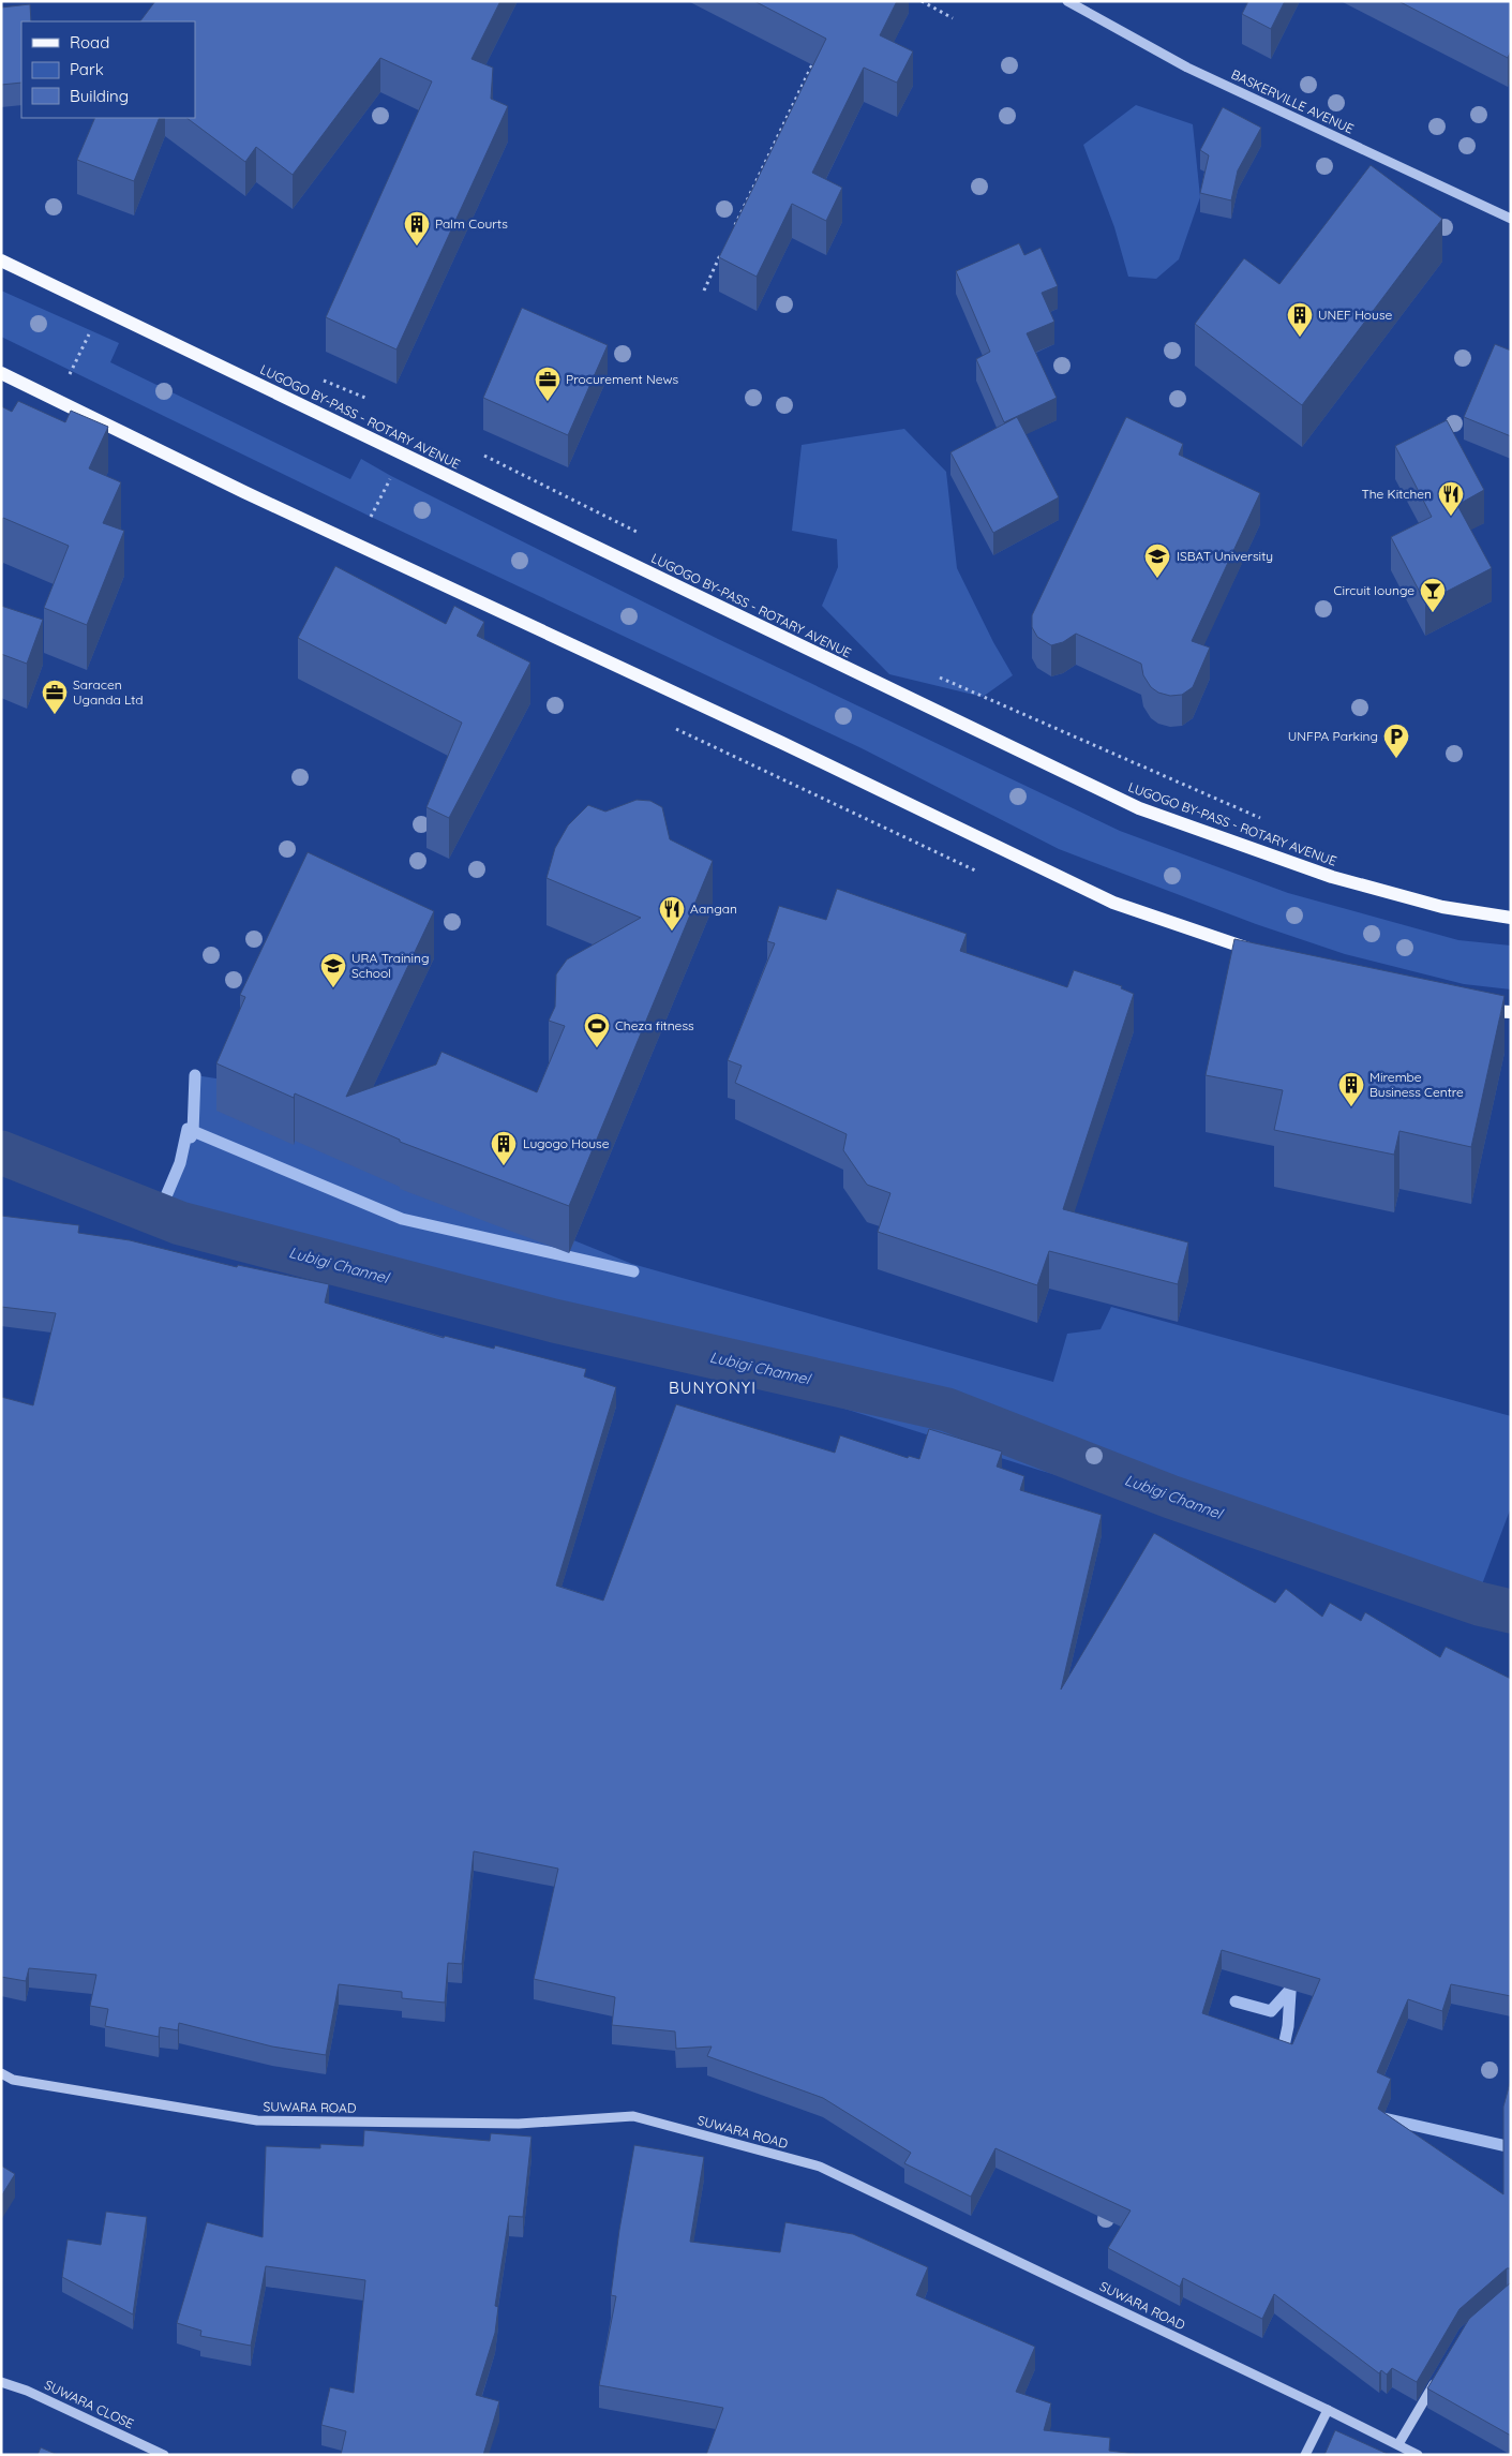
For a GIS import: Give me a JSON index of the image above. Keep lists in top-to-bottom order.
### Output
{
  "streets": {
    "main road": ["LUGOGO BY-PASS - ROTARY AVENUE"],
    "street": ["BASKERVILLE AVENUE", "SUWARA ROAD", "SUWARA CLOSE"]
  },
  "districts": ["BUNYONYI"],
  "water": ["Lubigi Channel"],
  "places": {
    "building": [
      "Palm Courts",
      "UNEF House",
      "Mirembe Business Centre",
      "Lugogo House"
    ],
    "office": ["Procurement News", "Saracen Uganda Ltd"],
    "restaurant": ["The Kitchen", "Aangan"],
    "school or university": ["ISBAT University", "URA Training School"],
    "bar": ["Circuit lounge"],
    "parking": ["UNFPA Parking"],
    "sports": ["Cheza fitness"]
  },
  "legend": ["Road", "Park", "Building"]
}
